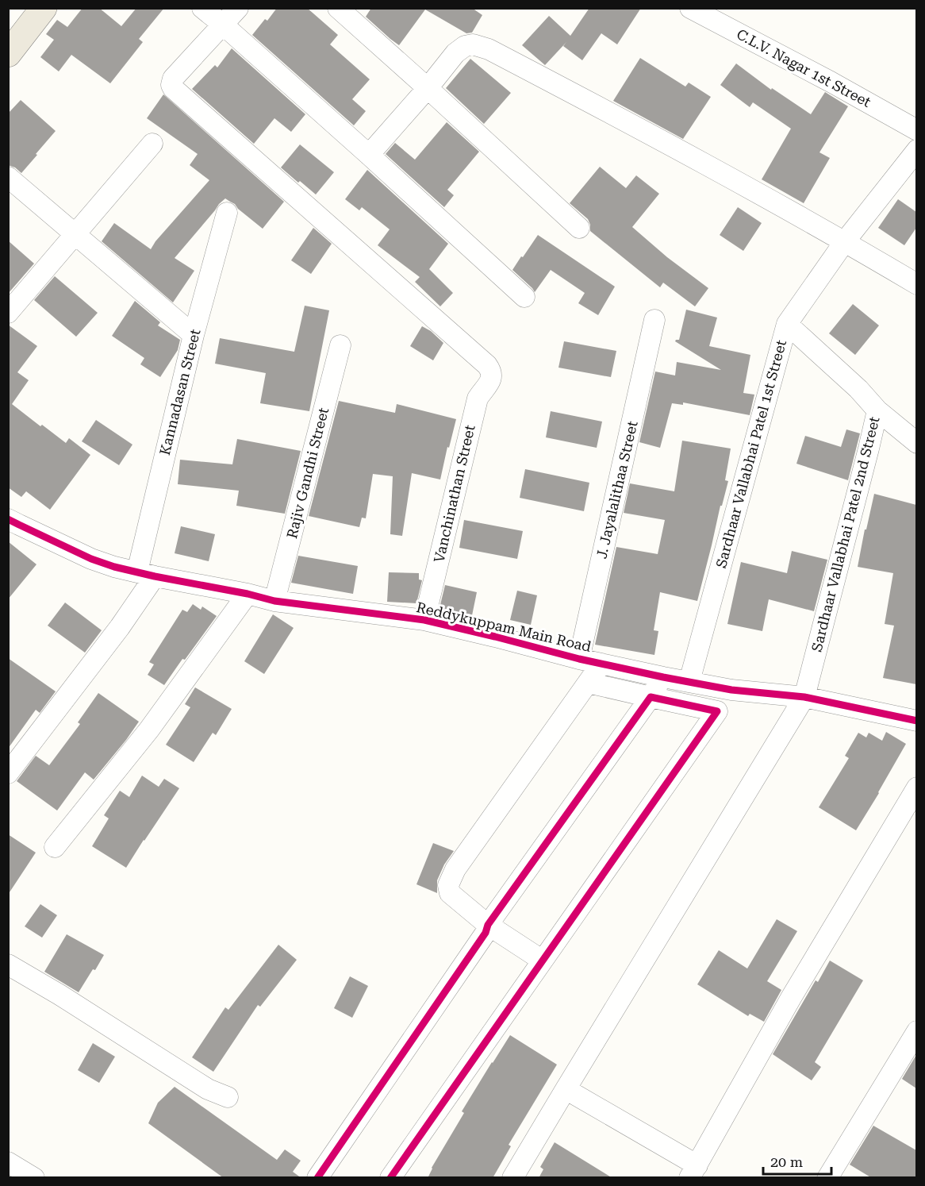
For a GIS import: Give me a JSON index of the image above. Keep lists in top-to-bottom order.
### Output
{
  "streets": {
    "street": [
      "C.L.V. Nagar 1st Street",
      "Kannadasan Street",
      "Sardhaar Vallabhai Patel 1st Street",
      "Rajiv Gandhi Street",
      "J. Jayalalithaa Street",
      "Vanchinathan Street",
      "Sardhaar Vallabhai Patel 2nd Street",
      "Reddykuppam Main Road"
    ]
  },
  "crossings": [
    ["Kannadasan Street", "Reddykuppam Main Road"],
    ["Sardhaar Vallabhai Patel 1st Street", "Sardhaar Vallabhai Patel 2nd Street"],
    ["Sardhaar Vallabhai Patel 1st Street", "Reddykuppam Main Road"],
    ["Rajiv Gandhi Street", "Reddykuppam Main Road"],
    ["J. Jayalalithaa Street", "Reddykuppam Main Road"],
    ["Vanchinathan Street", "Reddykuppam Main Road"],
    ["Sardhaar Vallabhai Patel 2nd Street", "Reddykuppam Main Road"]
  ],
  "scale_bar": "20 m"
}
